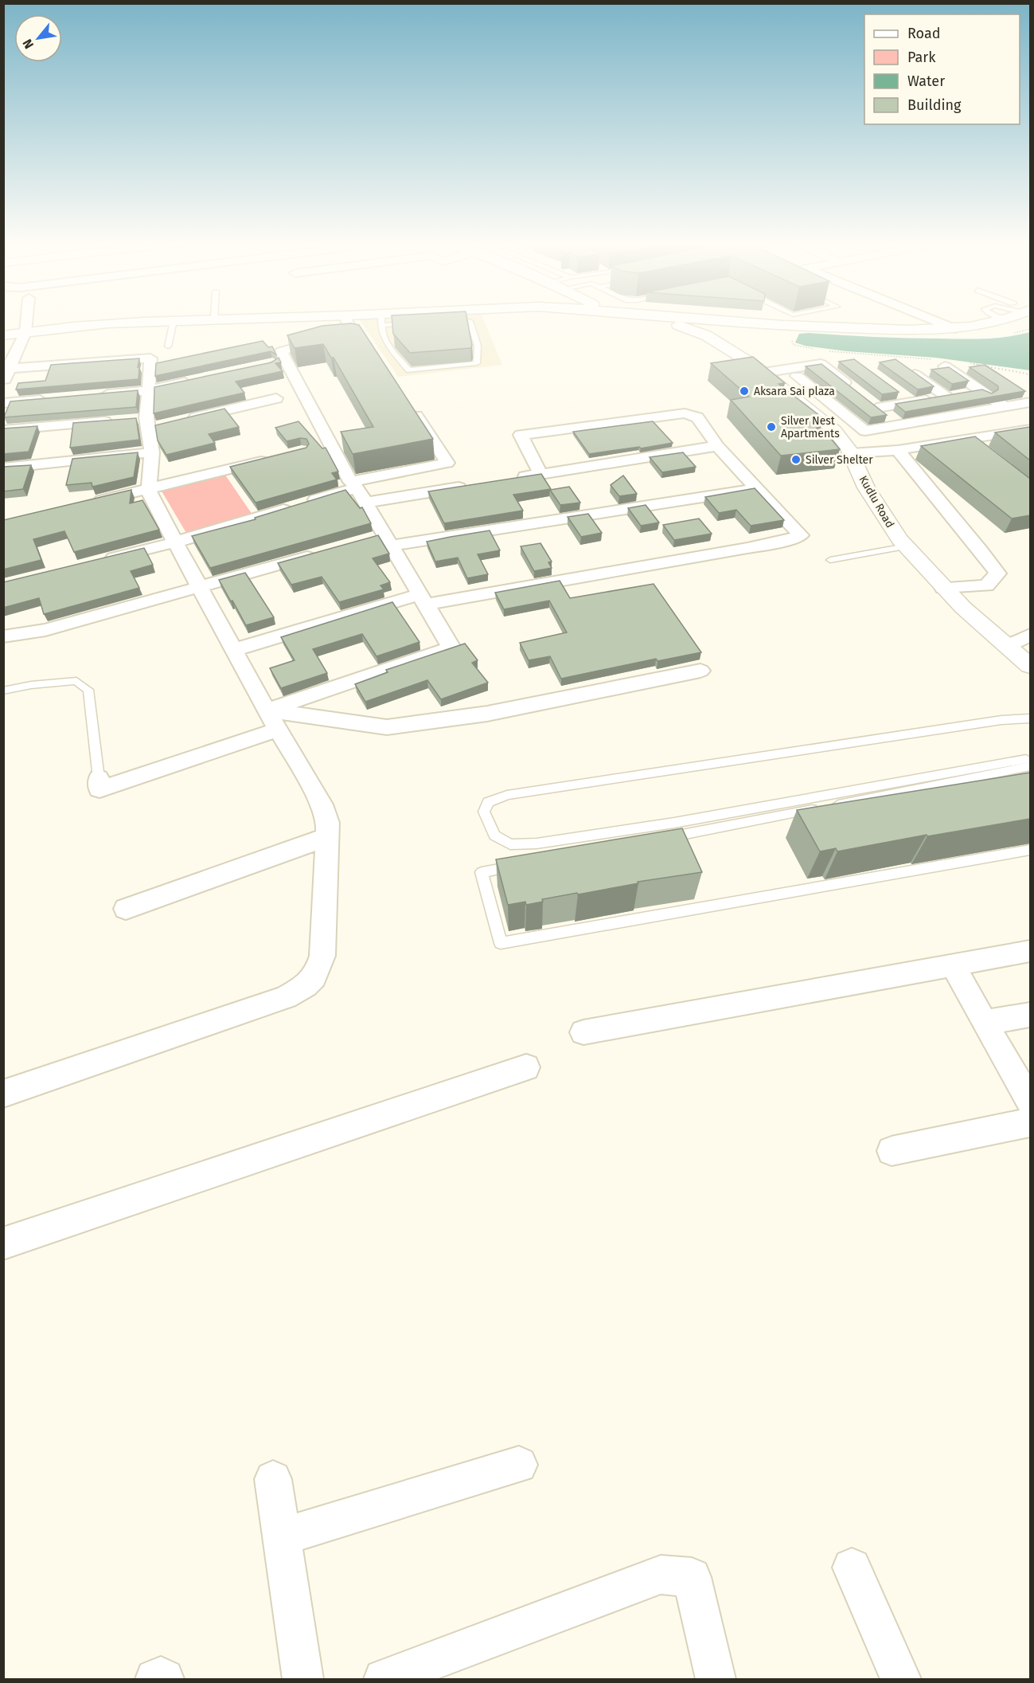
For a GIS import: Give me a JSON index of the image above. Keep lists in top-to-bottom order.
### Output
{
  "streets": {
    "street": ["Kudlu Road"]
  },
  "places": ["Aksara Sai plaza", "Silver Nest Apartments", "Silver Shelter"],
  "legend": [
    "Road",
    "Park",
    "Water",
    "Building"
  ],
  "north": "bottom left"
}
